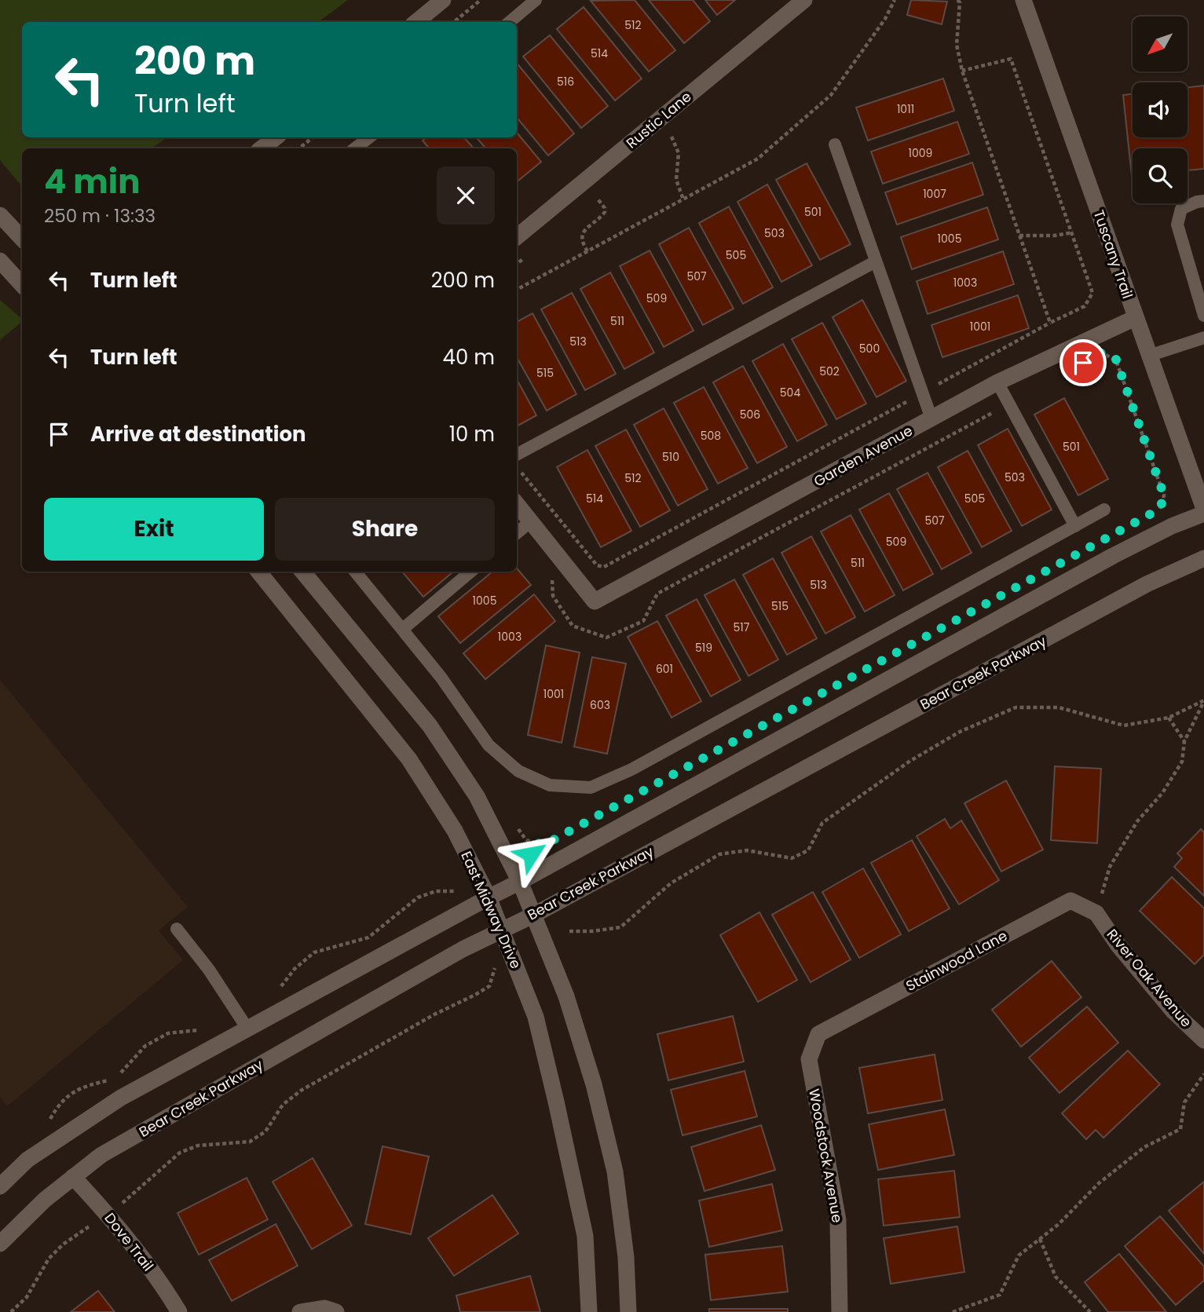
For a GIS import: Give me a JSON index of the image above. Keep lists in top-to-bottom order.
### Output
{
  "streets": {
    "street": [
      "Rustic Lane",
      "Tuscany Trail",
      "Garden Avenue",
      "Bear Creek Parkway",
      "East Midway Drive",
      "Stainwood Lane",
      "River Oak Avenue",
      "Woodstock Avenue",
      "Dove Trail"
    ]
  },
  "crossings": [
    ["Tuscany Trail", "Garden Avenue"],
    ["Bear Creek Parkway", "East Midway Drive"],
    ["Bear Creek Parkway", "Dove Trail"],
    ["Stainwood Lane", "River Oak Avenue"],
    ["Stainwood Lane", "Woodstock Avenue"]
  ],
  "house_numbers": [
    "512",
    "514",
    "516",
    "1011",
    "1009",
    "1007",
    "501",
    "503",
    "1005",
    "505",
    "507",
    "1003",
    "509",
    "511",
    "1001",
    "513",
    "500",
    "502",
    "515",
    "504",
    "506",
    "508",
    "501",
    "510",
    "503",
    "512",
    "514",
    "505",
    "507",
    "509",
    "511",
    "513",
    "1005",
    "515",
    "517",
    "1003",
    "519",
    "601",
    "1001",
    "603"
  ],
  "north": "bottom left",
  "page": {
    "turn": ["200 m", "Turn left"],
    "heading": ["4 min", "250 m · 13:33"],
    "list": [
      {
        "name": "Turn left",
        "value": "200 m"
      },
      {
        "name": "Turn left",
        "value": "40 m"
      },
      {
        "name": "Arrive at destination",
        "value": "10 m"
      }
    ],
    "buttons": ["Exit", "Share"]
  }
}
